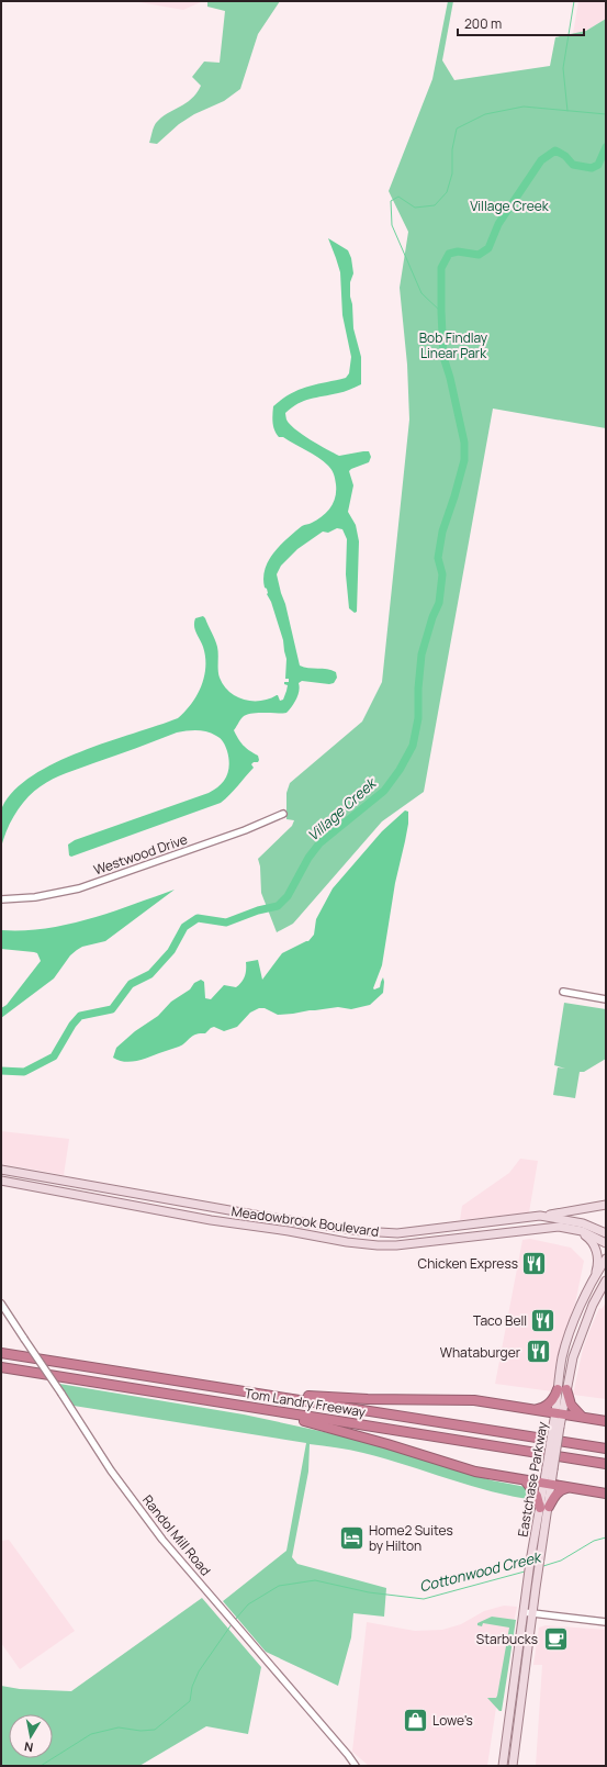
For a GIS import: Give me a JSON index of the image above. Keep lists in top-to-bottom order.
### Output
{
  "streets": {
    "highway": ["Tom Landry Freeway"],
    "main road": ["Meadowbrook Boulevard", "Eastchase Parkway"],
    "street": ["Westwood Drive", "Randol Mill Road"]
  },
  "water": ["Village Creek", "Cottonwood Creek"],
  "parks": ["Village Creek", "Bob Findlay Linear Park"],
  "places": {
    "restaurant": ["Chicken Express", "Taco Bell", "Whataburger"],
    "hotel": ["Home2 Suites by Hilton"],
    "cafe": ["Starbucks"],
    "shop": ["Lowe's"]
  },
  "scale_bar": "200 m",
  "north": "bottom"
}
